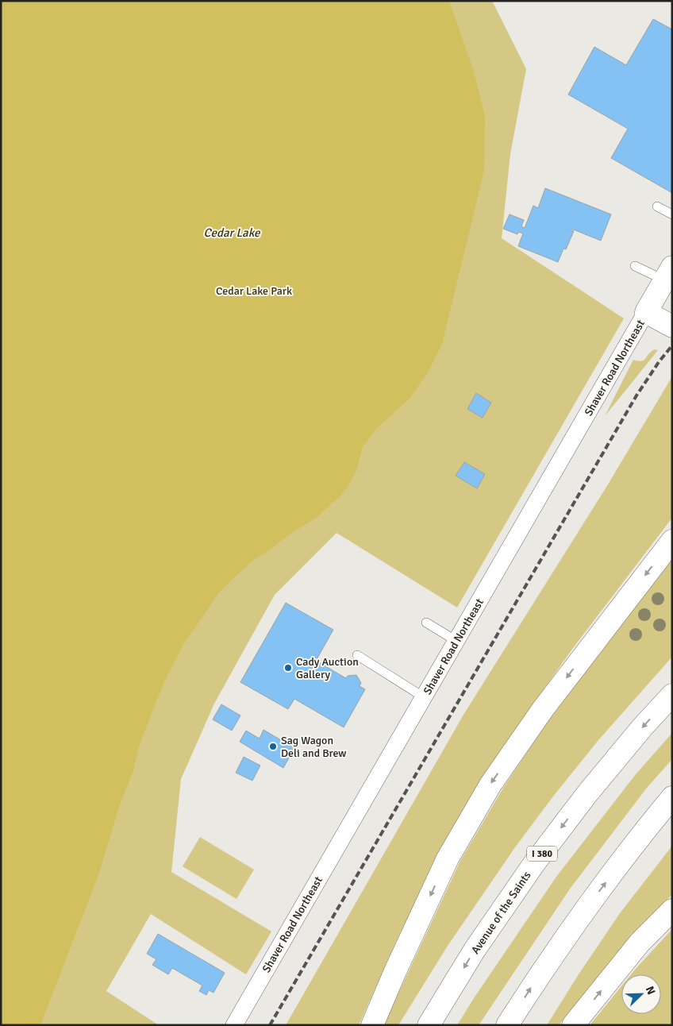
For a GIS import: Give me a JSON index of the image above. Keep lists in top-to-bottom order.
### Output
{
  "streets": {
    "main road": ["Shaver Road Northeast", "I 380", "Avenue of the Saints"]
  },
  "water": ["Cedar Lake"],
  "parks": ["Cedar Lake Park"],
  "places": ["Cady Auction Gallery", "Sag Wagon Deli and Brew"],
  "north": "top right"
}
